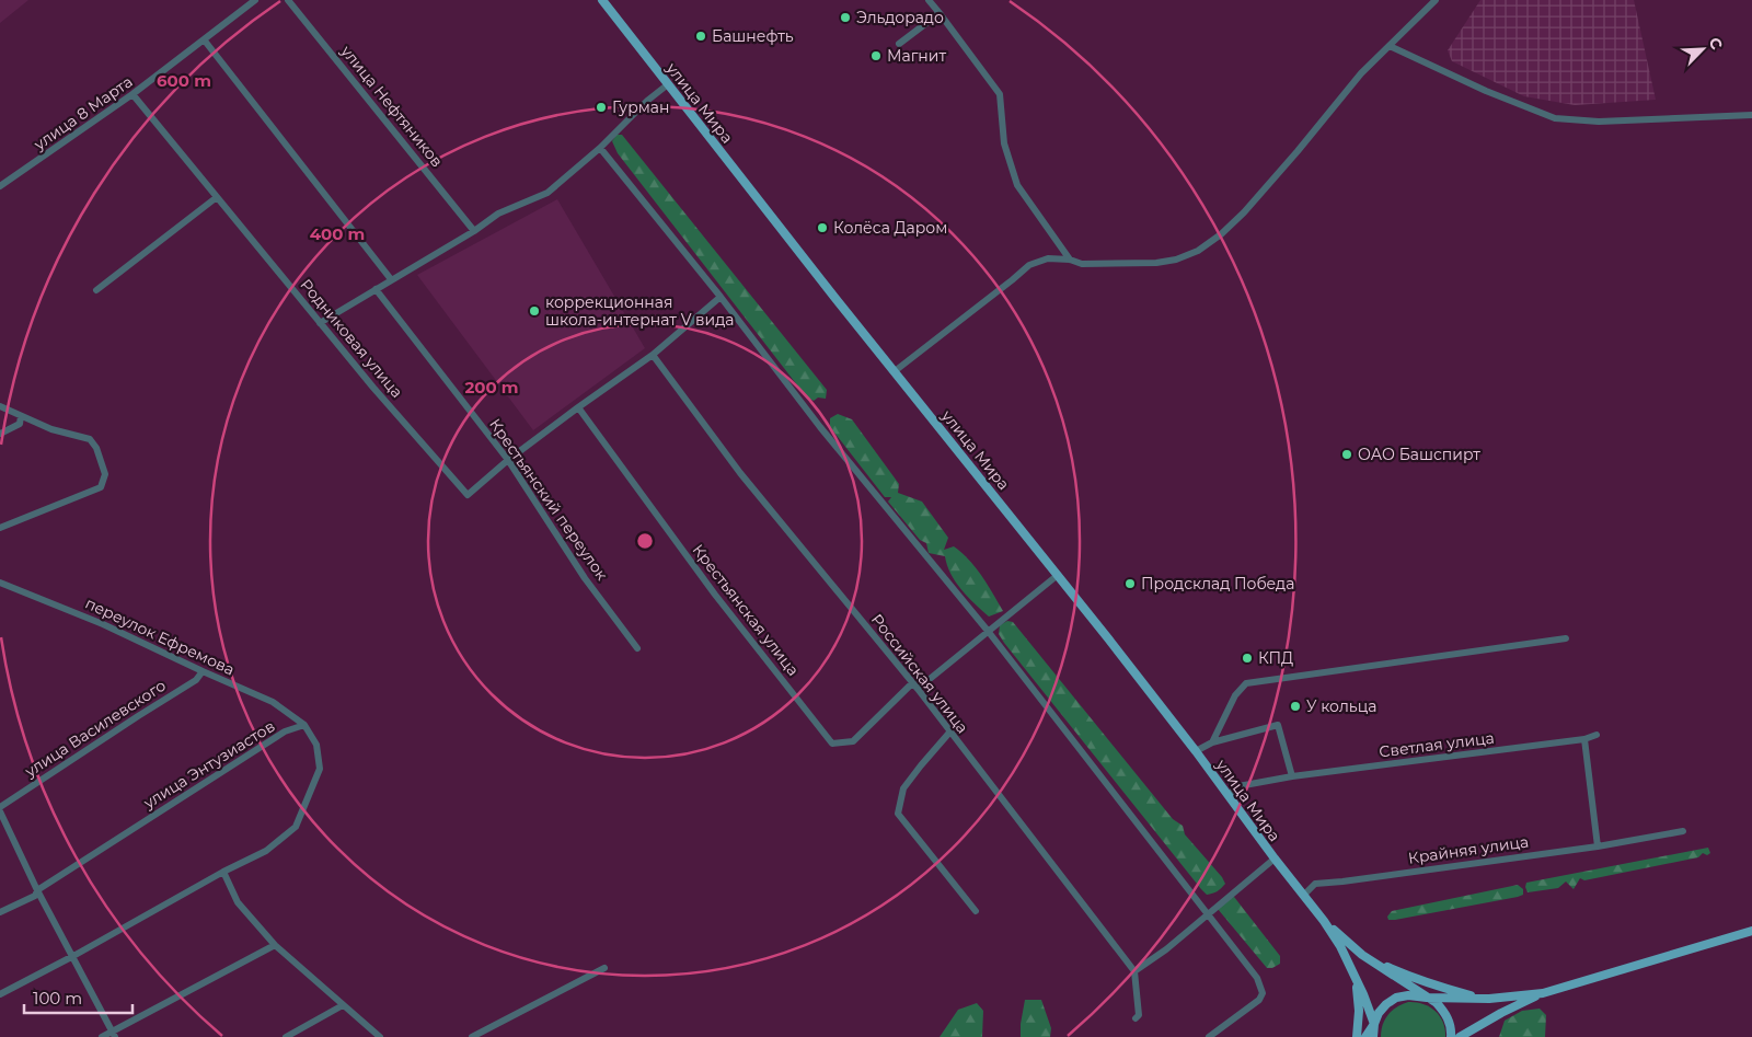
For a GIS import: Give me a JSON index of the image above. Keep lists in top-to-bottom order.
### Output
{
  "streets": {
    "main road": ["улица Мира"],
    "street": [
      "улица Нефтяников",
      "улица 8 Марта",
      "Родниковая улица",
      "Крестьянский переулок",
      "Крестьянская улица",
      "переулок Ефремова",
      "Российская улица",
      "улица Василевского",
      "Светлая улица",
      "улица Энтузиастов",
      "Крайняя улица"
    ]
  },
  "crossings": [
    ["улица Мира", "Светлая улица"],
    ["улица Мира", "Крайняя улица"],
    ["улица 8 Марта", "Родниковая улица"],
    ["Родниковая улица", "Крестьянский переулок"],
    ["Крестьянская улица", "Российская улица"],
    ["переулок Ефремова", "улица Василевского"],
    ["переулок Ефремова", "улица Энтузиастов"]
  ],
  "places": [
    "Эльдорадо",
    "Башнефть",
    "Магнит",
    "Гурман",
    "Колёса Даром",
    "коррекционная школа-интернат V вида",
    "ОАО Башспирт",
    "Продсклад Победа",
    "КПД",
    "У кольца"
  ],
  "scale_bar": "100 m",
  "north": "top right",
  "rings": ["600 m", "400 m", "200 m"]
}
